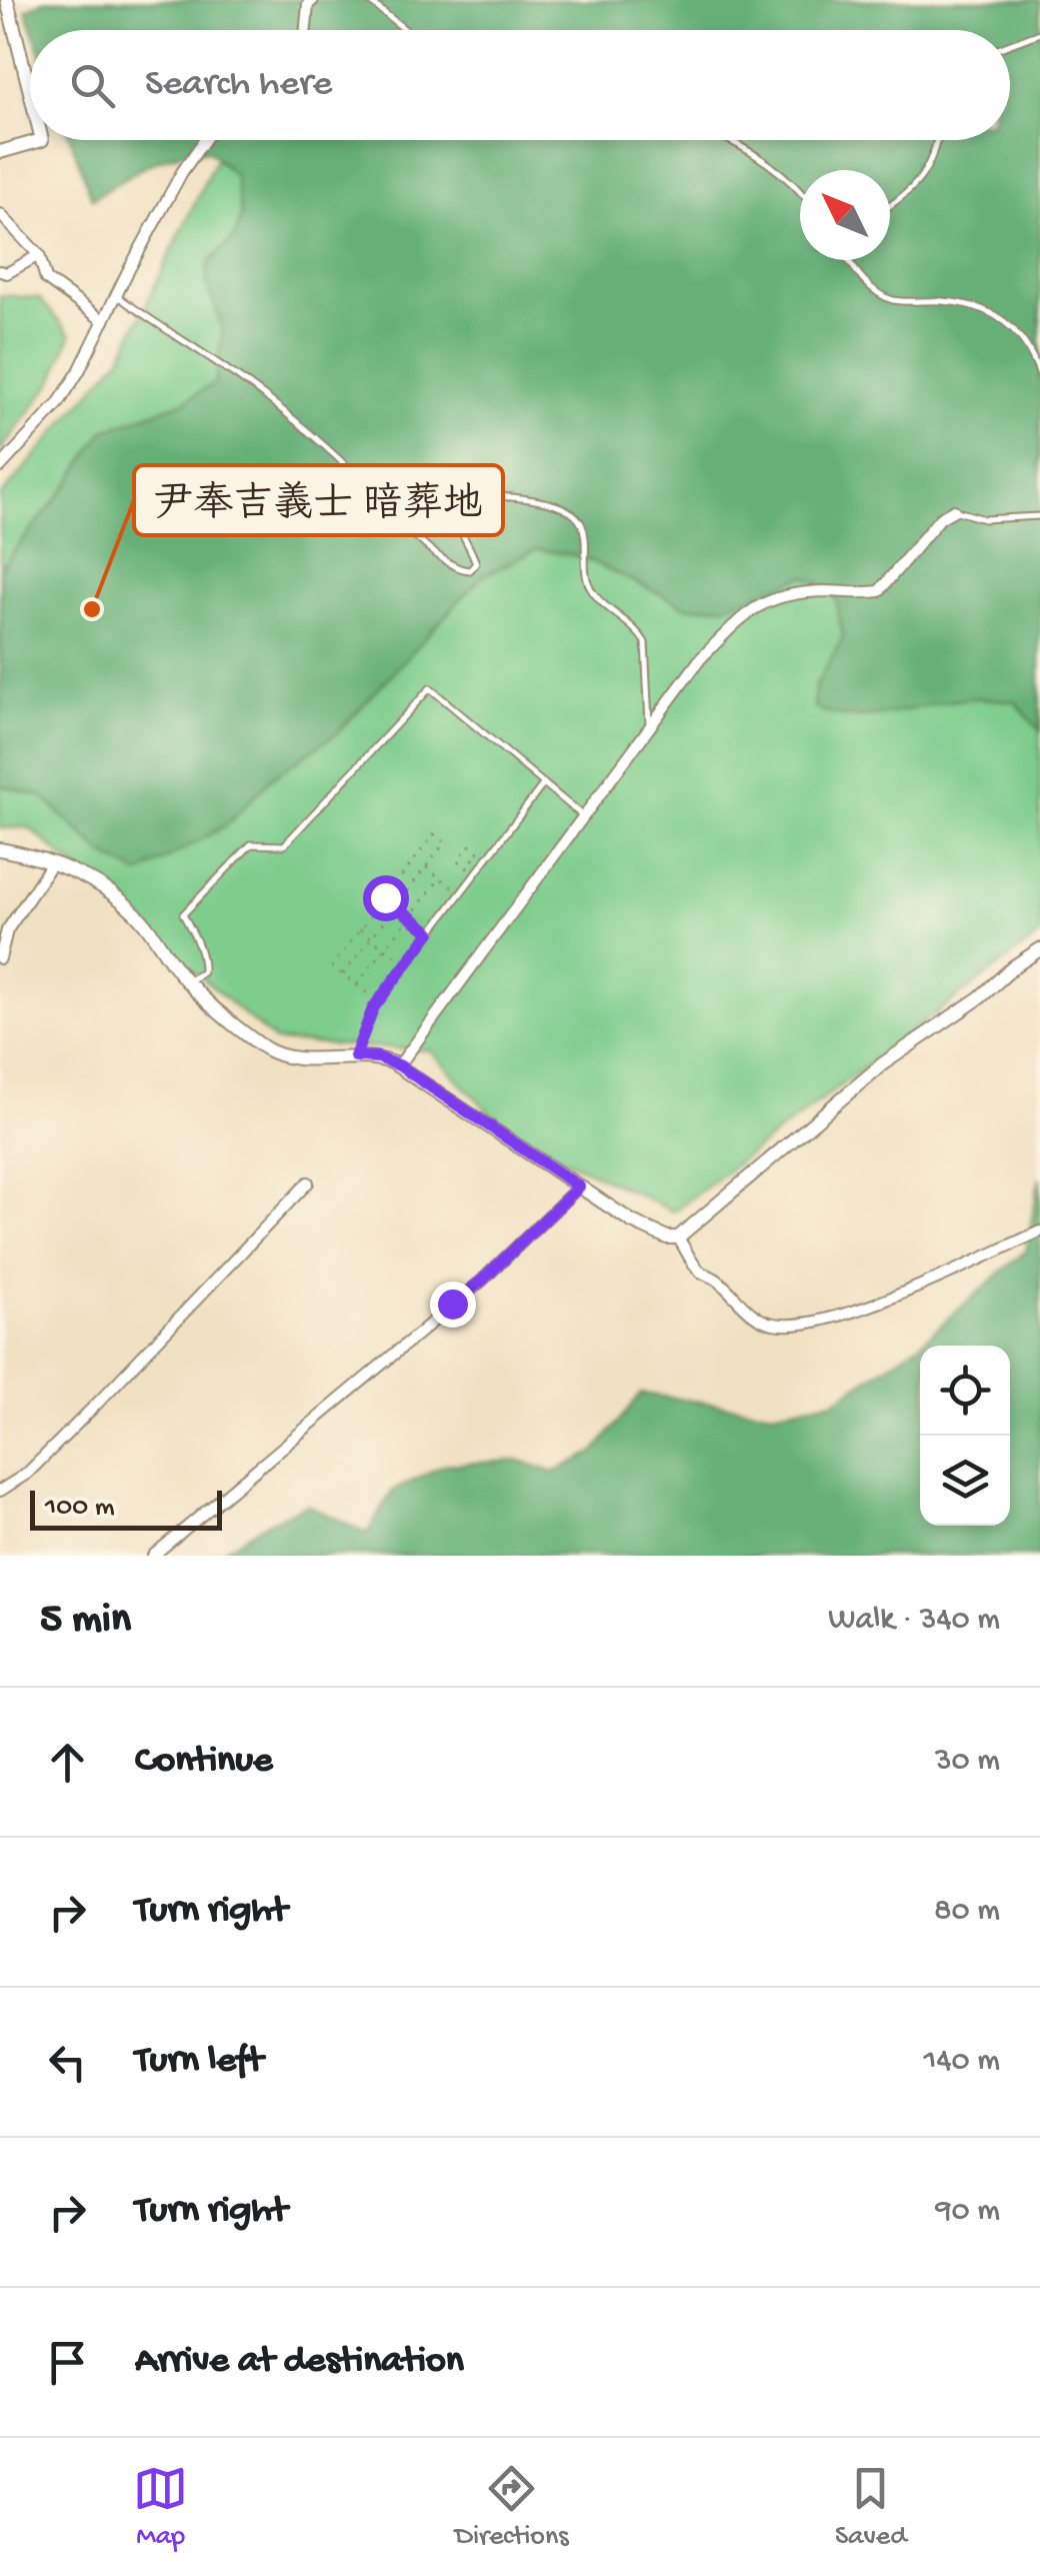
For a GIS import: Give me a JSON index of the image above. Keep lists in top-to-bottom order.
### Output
{
  "places": ["尹奉吉義士 暗葬地"],
  "scale_bar": "100 m",
  "north": "top left",
  "page": {
    "search": "Search here",
    "scale": "100 m",
    "heading": ["5 min", "Walk · 340 m"],
    "list": [
      ["Continue", "30 m"],
      ["Turn right", "80 m"],
      ["Turn left", "140 m"],
      ["Turn right", "90 m"],
      "Arrive at destination"
    ],
    "nav": ["Map", "Directions", "Saved"]
  }
}
